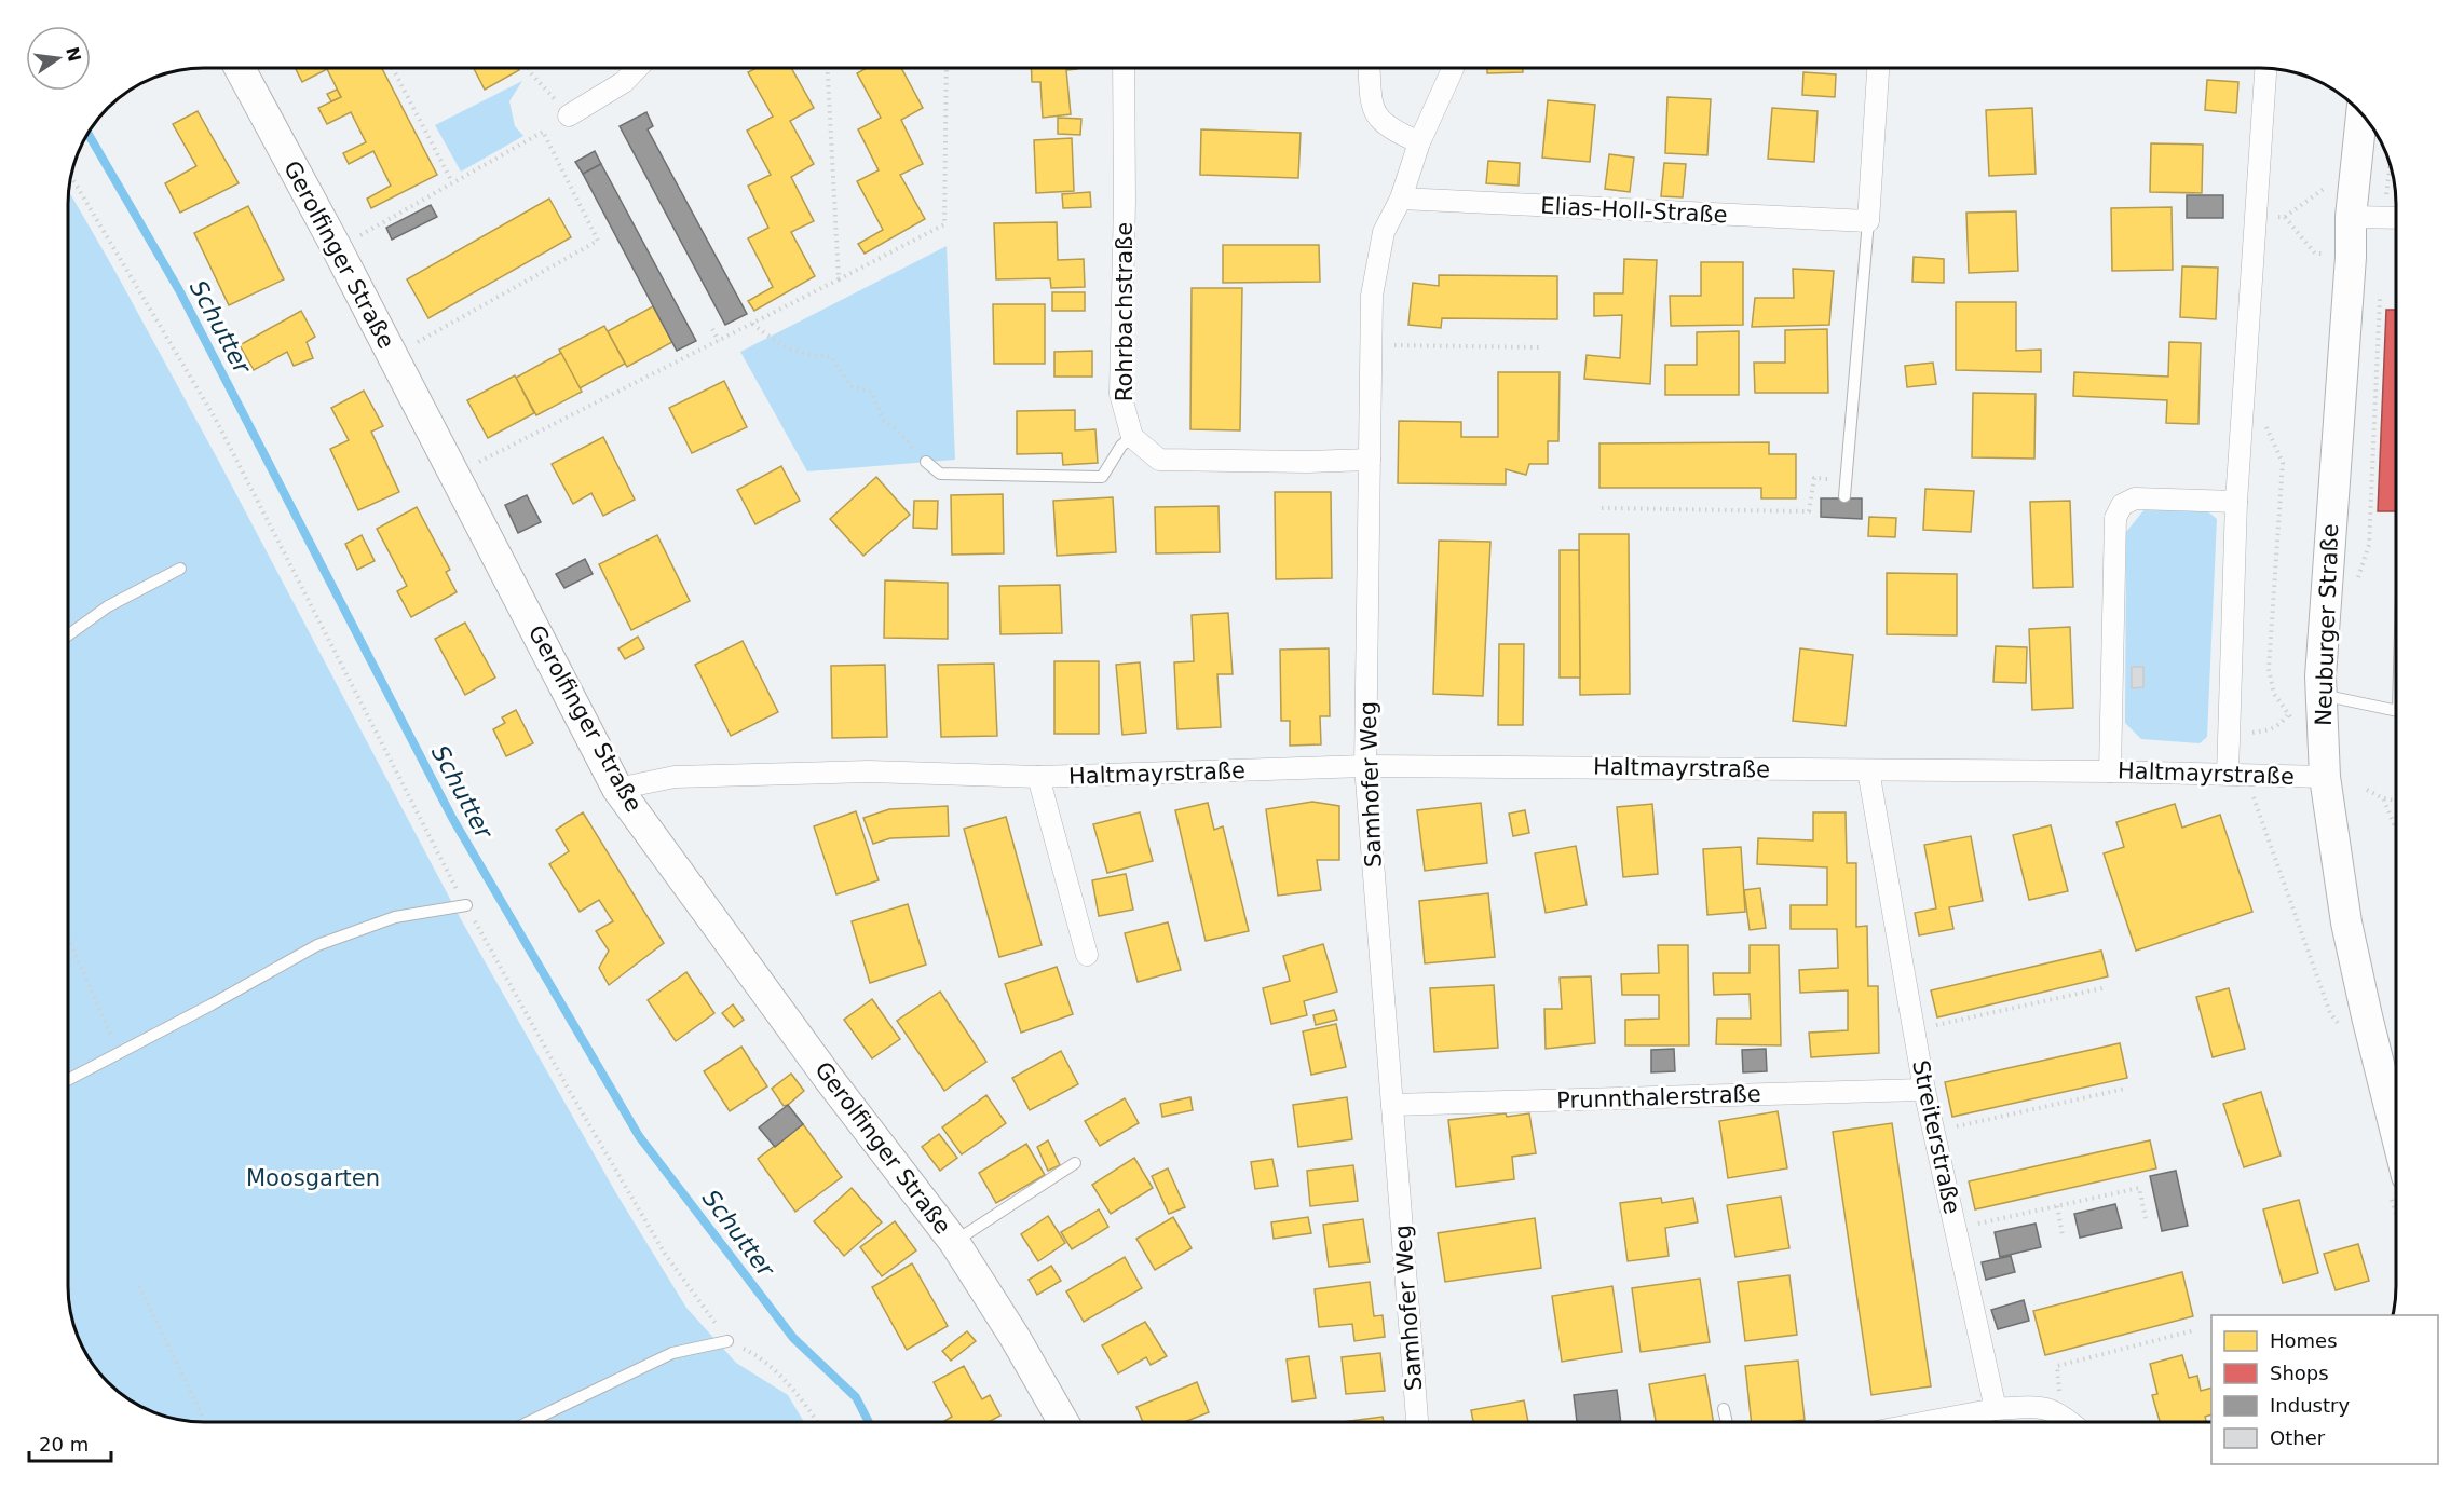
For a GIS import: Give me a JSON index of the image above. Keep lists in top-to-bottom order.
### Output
{
  "streets": {
    "street": [
      "Elias-Holl-Straße",
      "Gerolfinger Straße",
      "Rohrbachstraße",
      "Neuburger Straße",
      "Haltmayrstraße",
      "Samhofer Weg",
      "Prunnthalerstraße",
      "Streiterstraße"
    ]
  },
  "crossings": [
    ["Elias-Holl-Straße", "Samhofer Weg"],
    ["Gerolfinger Straße", "Haltmayrstraße"],
    ["Neuburger Straße", "Haltmayrstraße"],
    ["Haltmayrstraße", "Samhofer Weg"],
    ["Haltmayrstraße", "Streiterstraße"],
    ["Samhofer Weg", "Prunnthalerstraße"],
    ["Prunnthalerstraße", "Streiterstraße"]
  ],
  "water": ["Schutter"],
  "parks": ["Moosgarten"],
  "legend": [
    "Homes",
    "Shops",
    "Industry",
    "Other"
  ],
  "scale_bar": "20 m",
  "north": "right"
}
